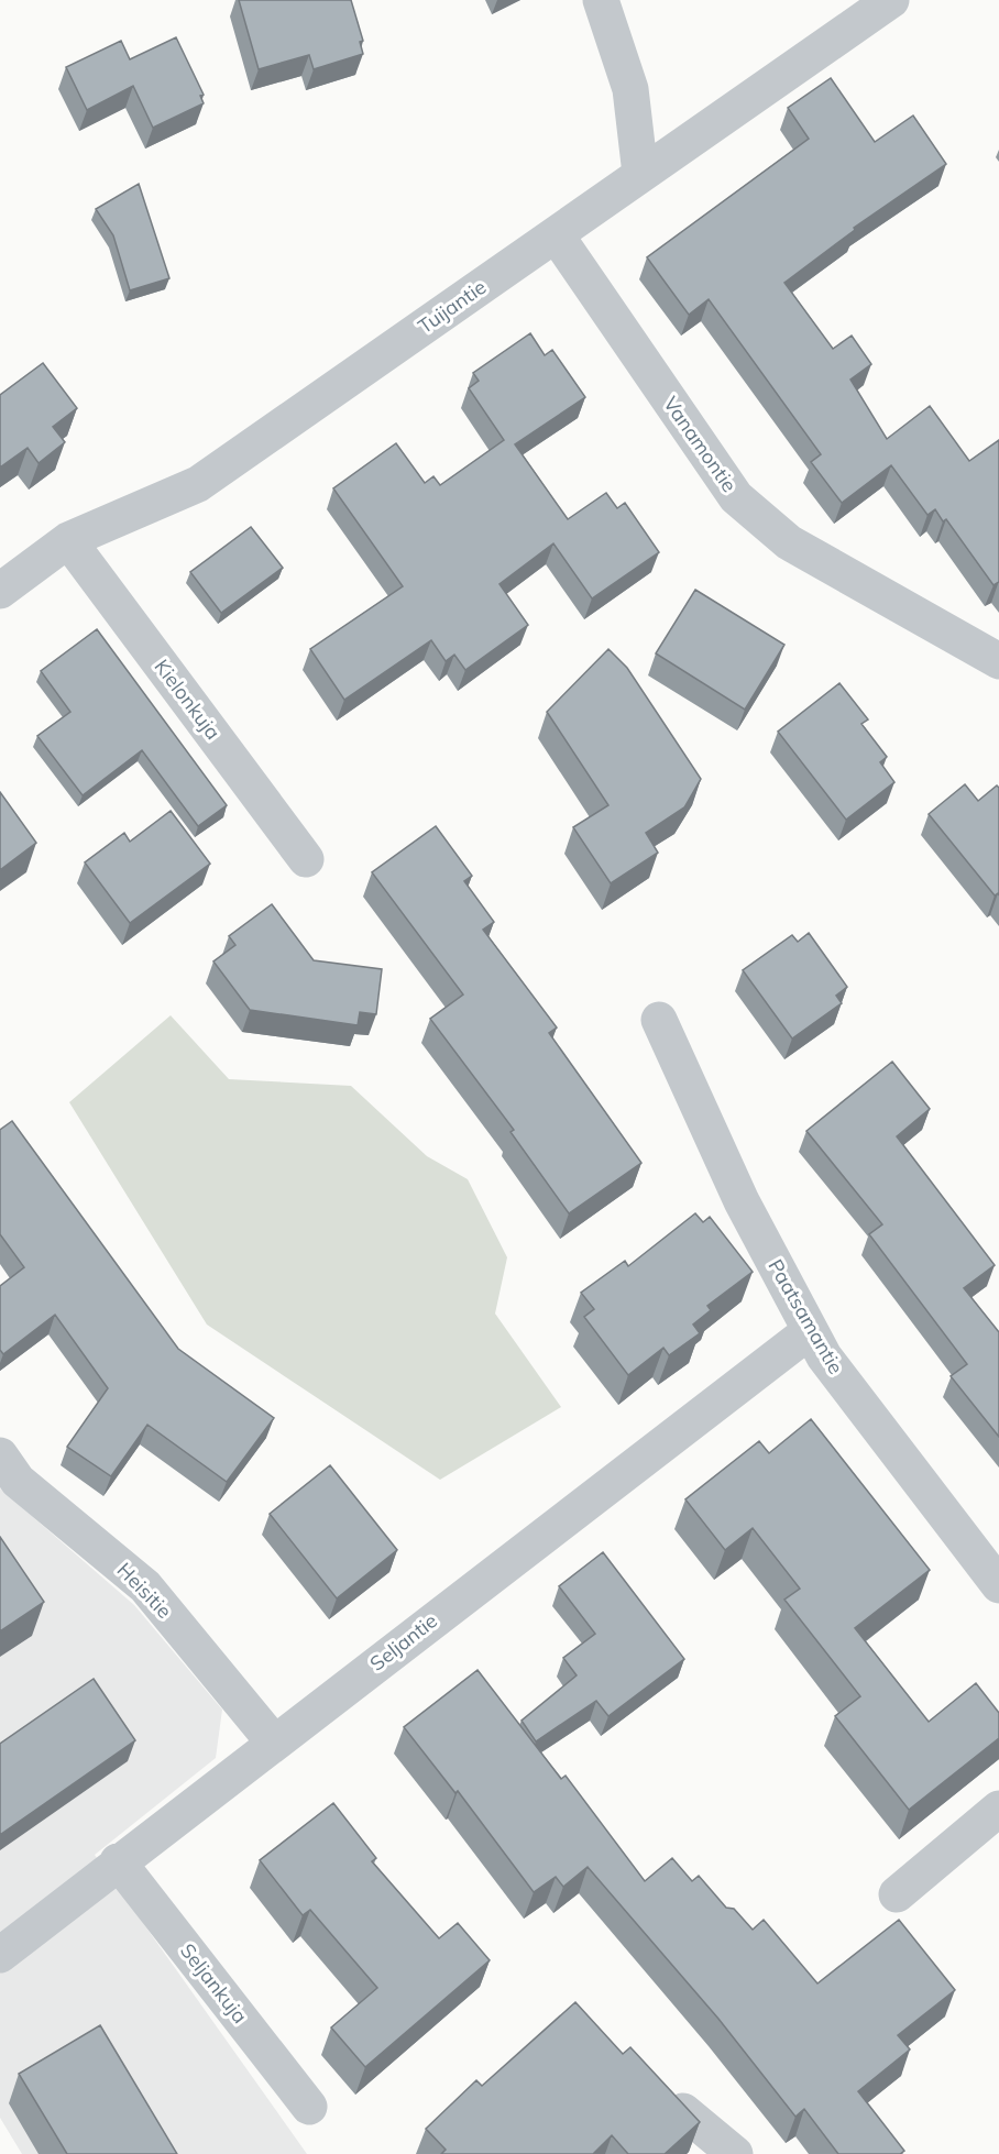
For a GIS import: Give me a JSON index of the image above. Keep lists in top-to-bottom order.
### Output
{
  "streets": {
    "street": [
      "Tuijantie",
      "Vanamontie",
      "Kielonkuja",
      "Paatsamantie",
      "Heisitie",
      "Seljantie",
      "Seljankuja"
    ]
  },
  "crossings": [
    ["Tuijantie", "Vanamontie"],
    ["Tuijantie", "Kielonkuja"],
    ["Paatsamantie", "Seljantie"],
    ["Heisitie", "Seljantie"],
    ["Seljantie", "Seljankuja"]
  ]
}
